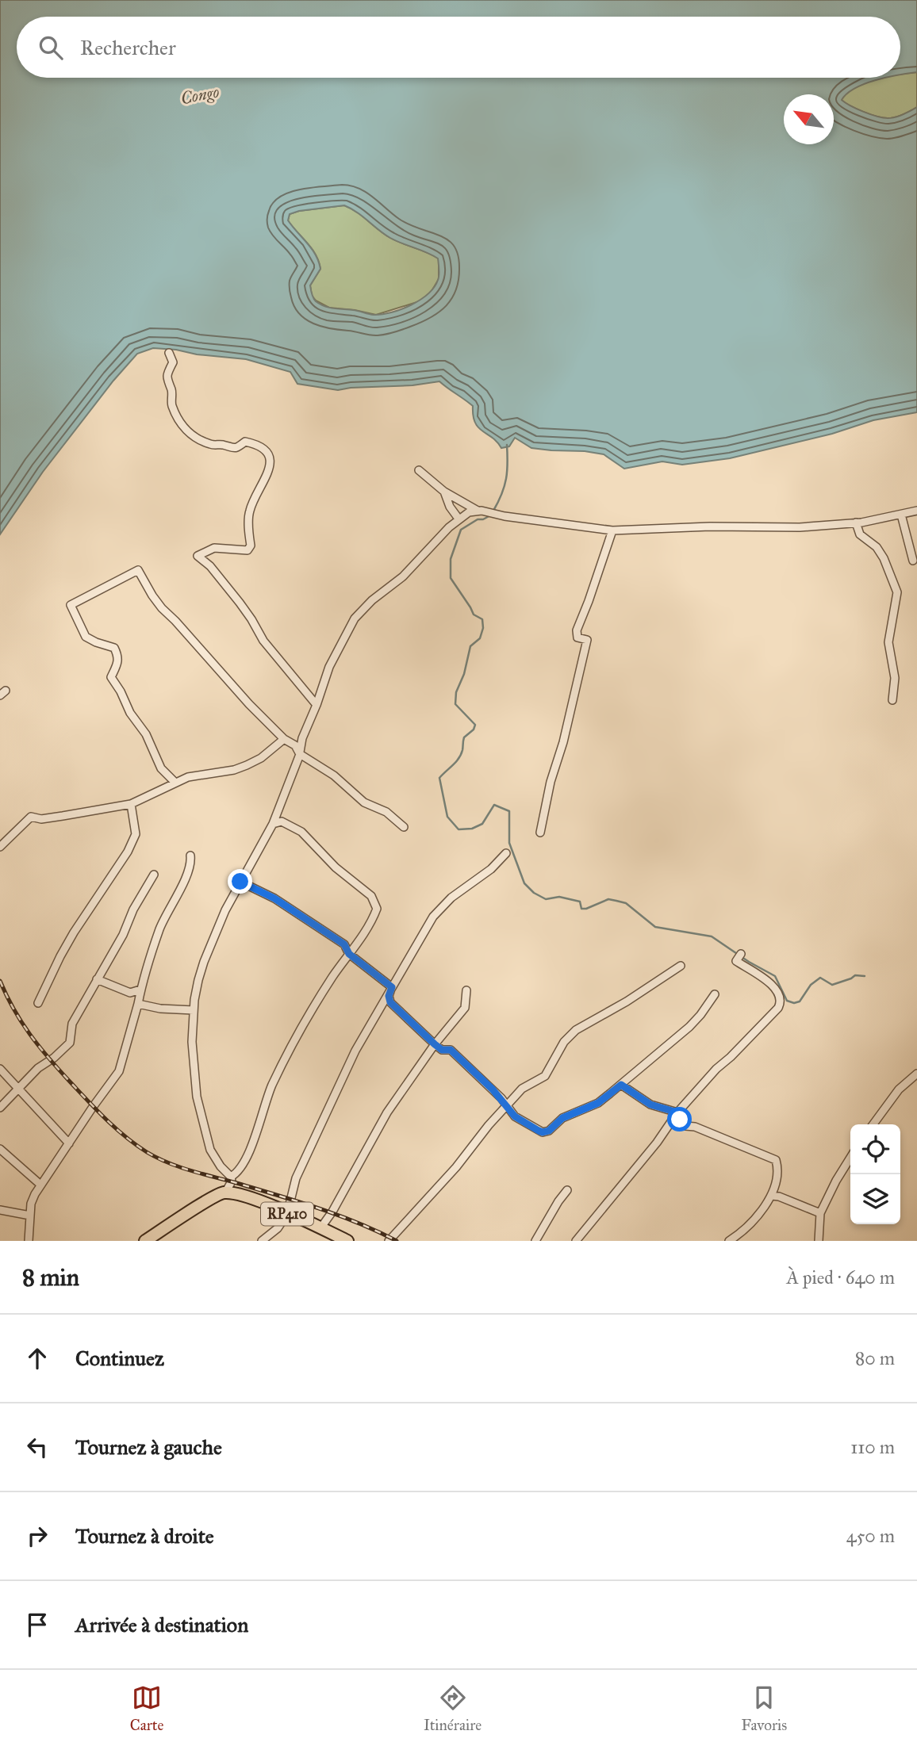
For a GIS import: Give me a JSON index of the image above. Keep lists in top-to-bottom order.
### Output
{
  "streets": {
    "main road": ["RP410"]
  },
  "water": ["Congo"],
  "north": "top left",
  "page": {
    "search": "Rechercher",
    "heading": ["8 min", "À pied · 640 m"],
    "list": [
      ["Continuez", "80 m"],
      ["Tournez à gauche", "110 m"],
      ["Tournez à droite", "450 m"],
      "Arrivée à destination"
    ],
    "nav": ["Carte", "Itinéraire", "Favoris"]
  }
}
